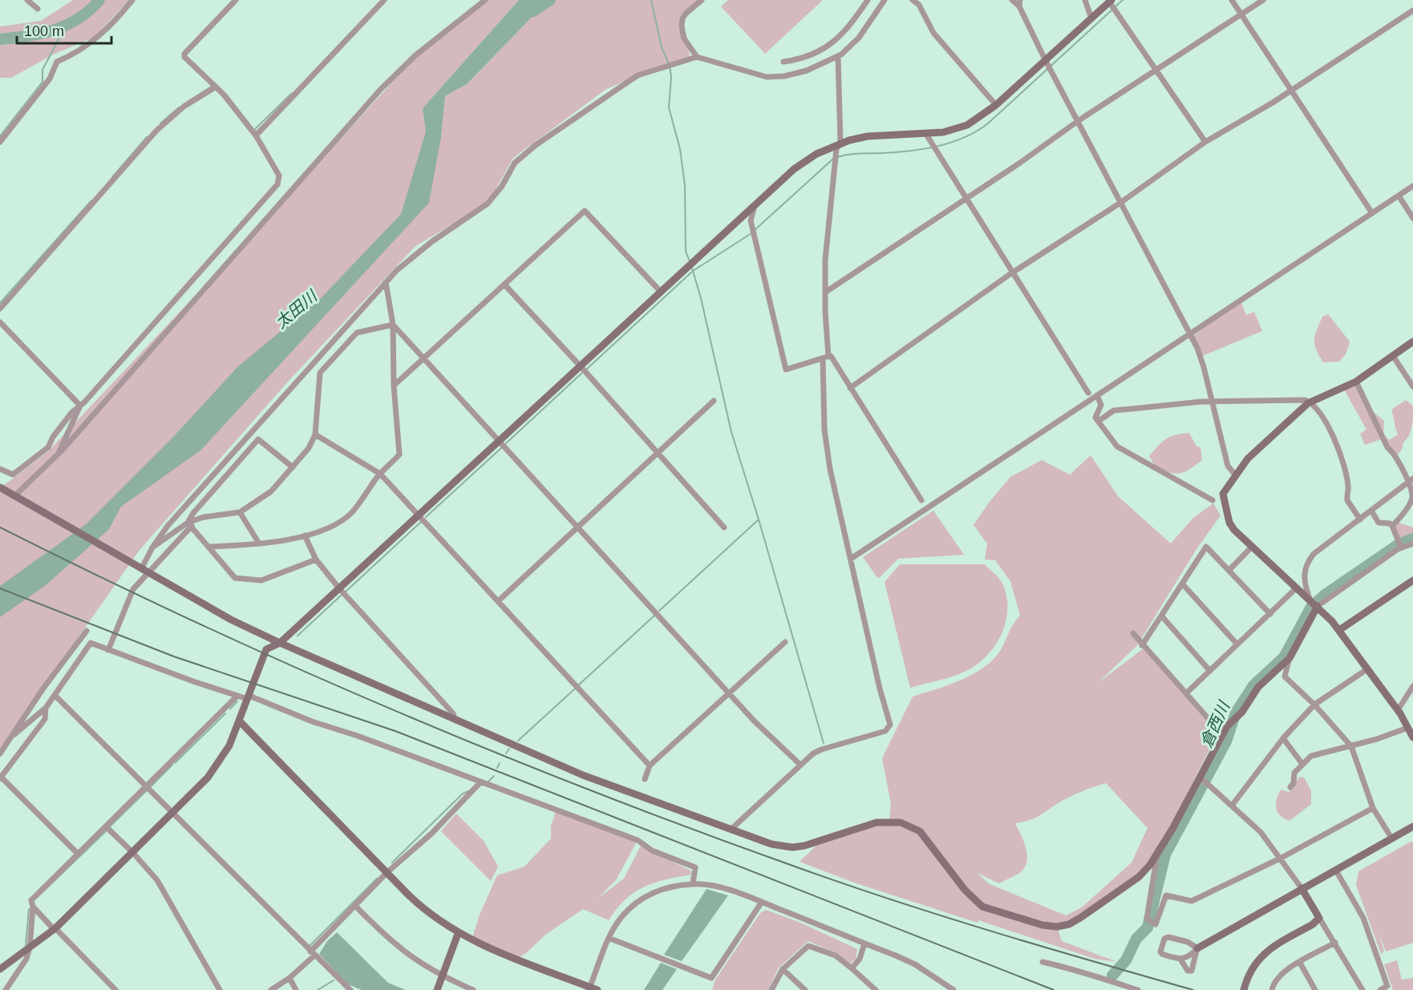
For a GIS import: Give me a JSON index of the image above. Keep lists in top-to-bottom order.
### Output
{
  "water": ["太田川", "倉西川"],
  "scale_bar": "100 m"
}
